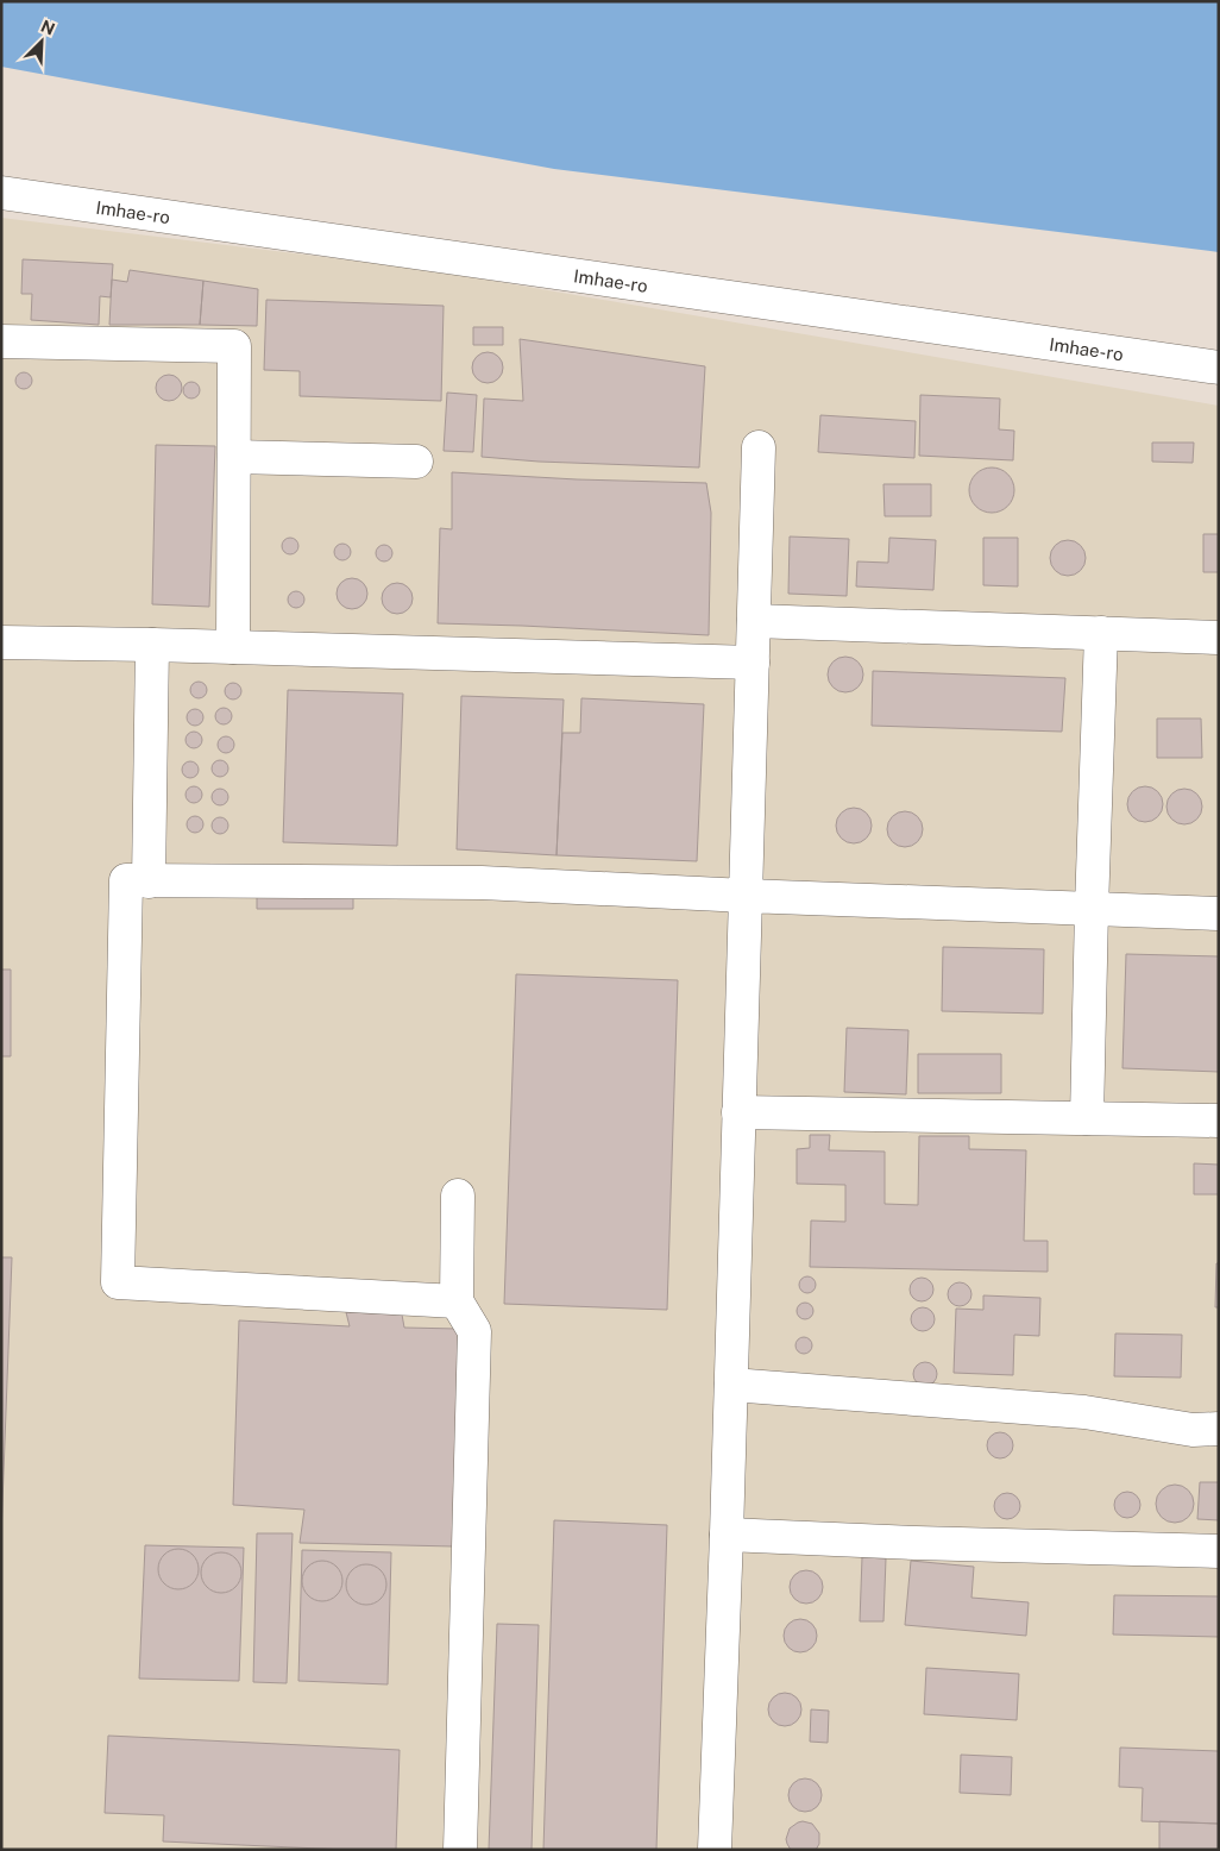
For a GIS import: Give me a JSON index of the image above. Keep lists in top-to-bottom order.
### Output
{
  "streets": {
    "street": ["Imhae-ro"]
  },
  "north": "top right"
}
